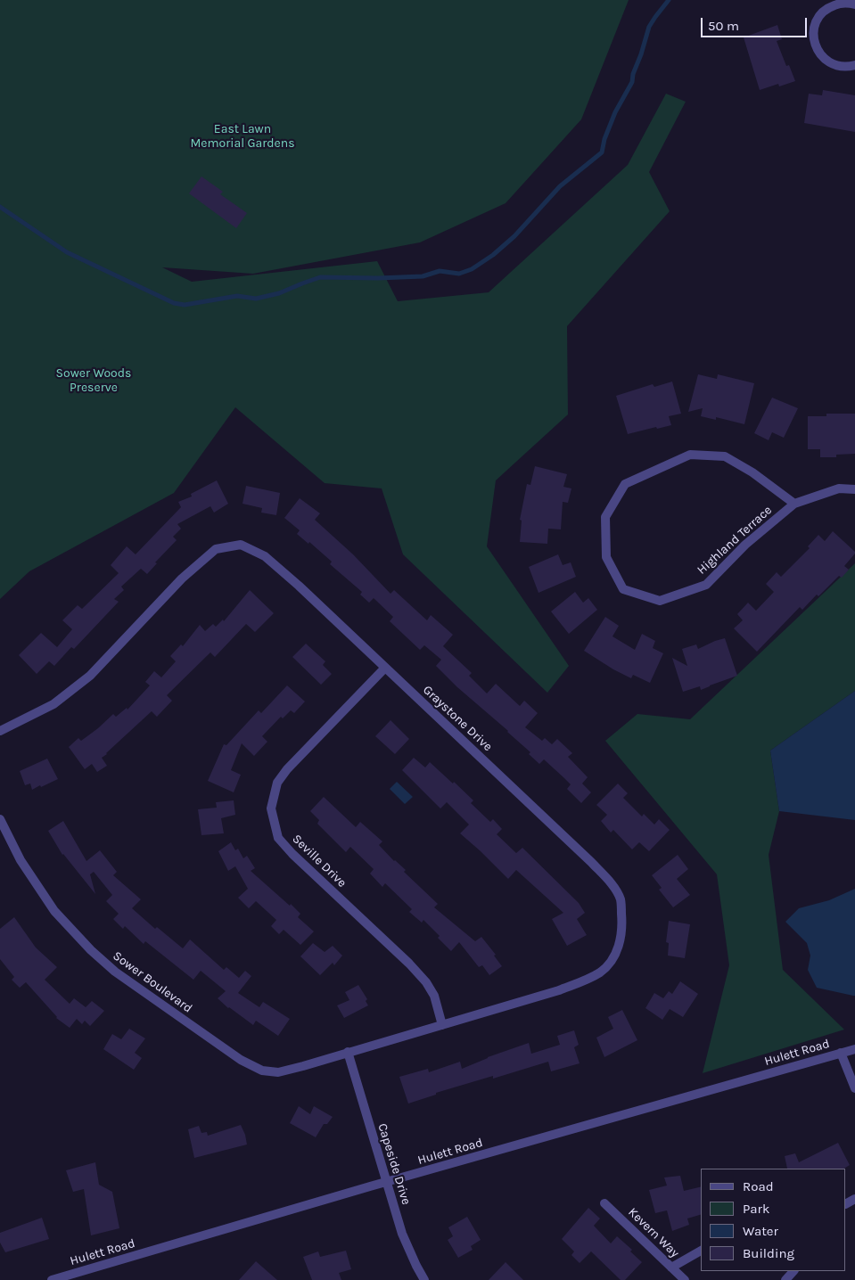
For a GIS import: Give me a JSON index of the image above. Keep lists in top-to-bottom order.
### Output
{
  "streets": {
    "street": [
      "Highland Terrace",
      "Graystone Drive",
      "Seville Drive",
      "Sower Boulevard",
      "Hulett Road",
      "Capeside Drive",
      "Kevern Way"
    ]
  },
  "crossings": [
    ["Graystone Drive", "Seville Drive"],
    ["Graystone Drive", "Sower Boulevard"],
    ["Graystone Drive", "Capeside Drive"],
    ["Sower Boulevard", "Capeside Drive"],
    ["Hulett Road", "Capeside Drive"]
  ],
  "parks": ["East Lawn Memorial Gardens", "Sower Woods Preserve"],
  "legend": [
    "Road",
    "Park",
    "Water",
    "Building"
  ],
  "scale_bar": "50 m"
}
